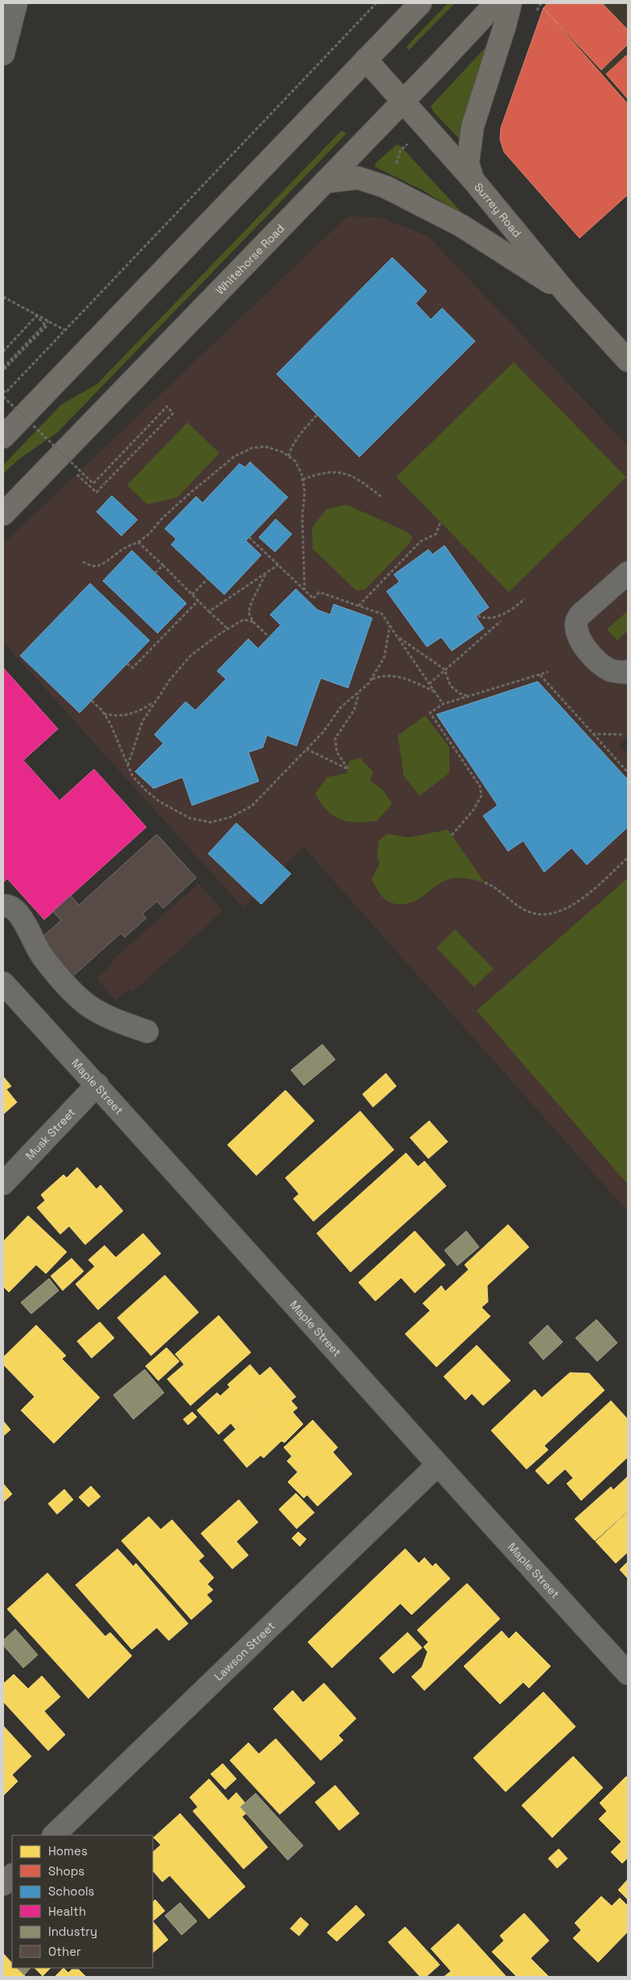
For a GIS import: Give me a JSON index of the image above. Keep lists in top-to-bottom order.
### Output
{
  "streets": {
    "main road": ["Surrey Road", "Whitehorse Road"],
    "street": ["Maple Street", "Musk Street", "Lawson Street"]
  },
  "crossings": [
    ["Surrey Road", "Whitehorse Road"],
    ["Maple Street", "Musk Street"],
    ["Maple Street", "Lawson Street"]
  ],
  "legend": [
    "Homes",
    "Shops",
    "Schools",
    "Health",
    "Industry",
    "Other"
  ]
}
